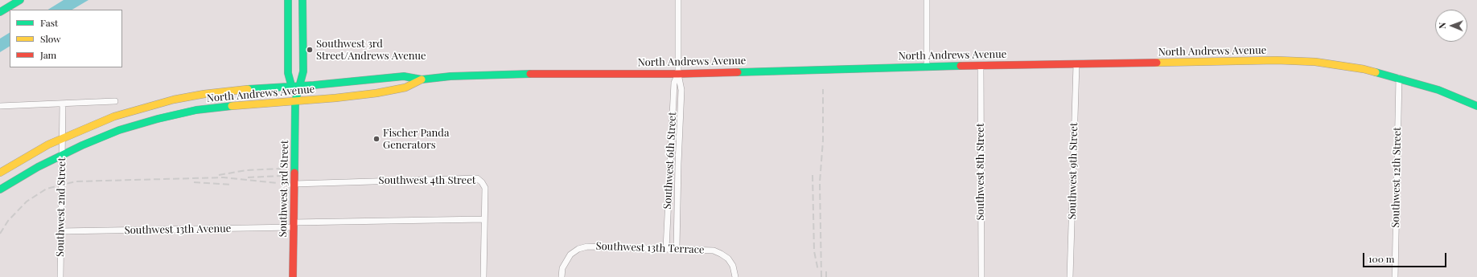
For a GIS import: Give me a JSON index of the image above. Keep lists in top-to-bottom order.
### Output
{
  "streets": {
    "main road": ["North Andrews Avenue", "Southwest 3rd Street"],
    "street": [
      "Southwest 6th Street",
      "Southwest 9th Street",
      "Southwest 8th Street",
      "Southwest 12th Street",
      "Southwest 4th Street",
      "Southwest 2nd Street",
      "Southwest 13th Avenue",
      "Southwest 13th Terrace"
    ]
  },
  "crossings": [
    ["North Andrews Avenue", "Southwest 6th Street"],
    ["North Andrews Avenue", "Southwest 9th Street"],
    ["North Andrews Avenue", "Southwest 8th Street"],
    ["North Andrews Avenue", "Southwest 12th Street"],
    ["North Andrews Avenue", "Southwest 3rd Street"],
    ["North Andrews Avenue", "Southwest 2nd Street"],
    ["Southwest 6th Street", "Southwest 13th Terrace"],
    ["Southwest 4th Street", "Southwest 3rd Street"],
    ["Southwest 4th Street", "Southwest 13th Avenue"],
    ["Southwest 3rd Street", "Southwest 13th Avenue"],
    ["Southwest 2nd Street", "Southwest 13th Avenue"]
  ],
  "places": ["Southwest 3rd Street/Andrews Avenue", "Fischer Panda Generators"],
  "legend": ["Fast", "Slow", "Jam"],
  "scale_bar": "100 m",
  "north": "left"
}
